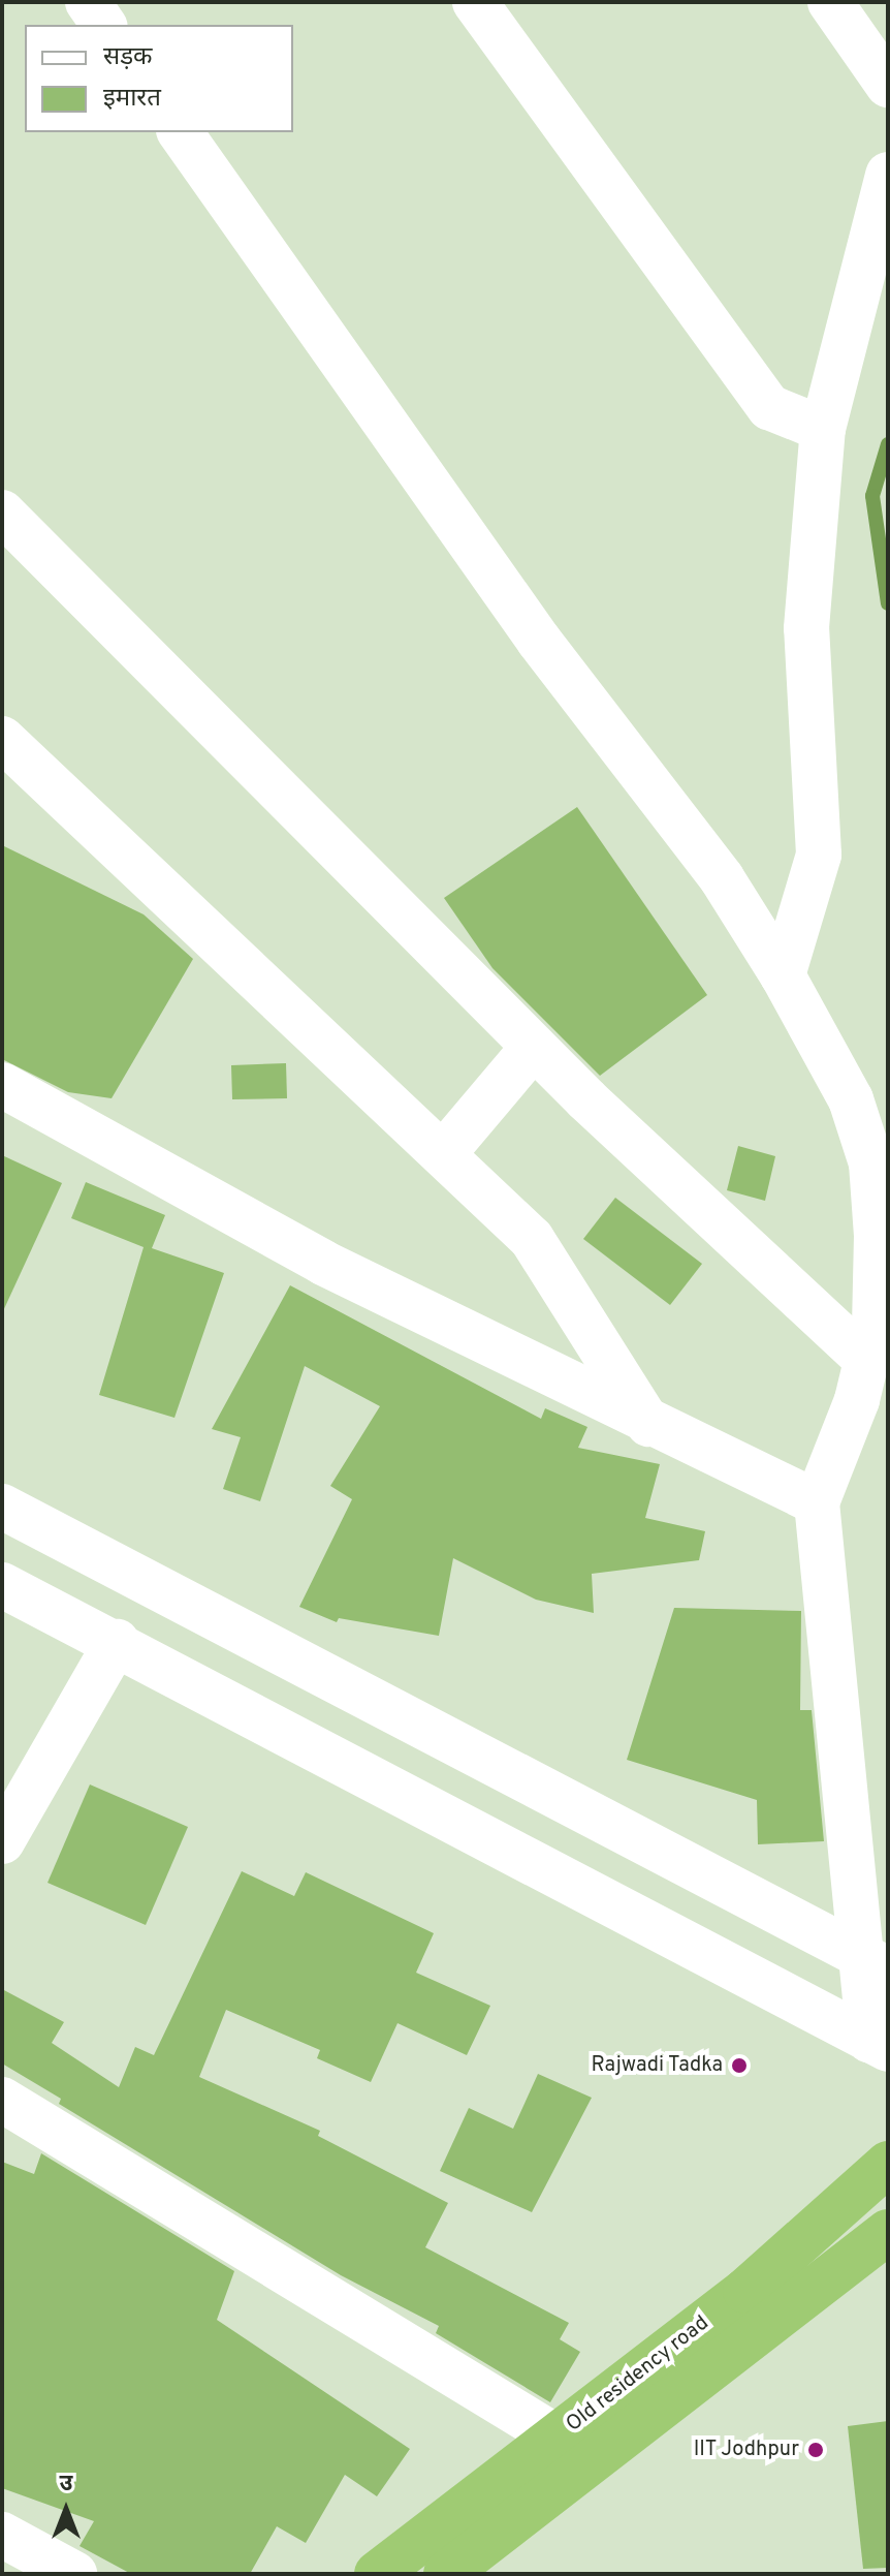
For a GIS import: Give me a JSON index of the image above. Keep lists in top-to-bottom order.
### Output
{
  "streets": {
    "highway": ["Old residency road"]
  },
  "places": ["Rajwadi Tadka", "IIT Jodhpur"],
  "legend": ["सड़क", "इमारत"],
  "north": "top"
}
